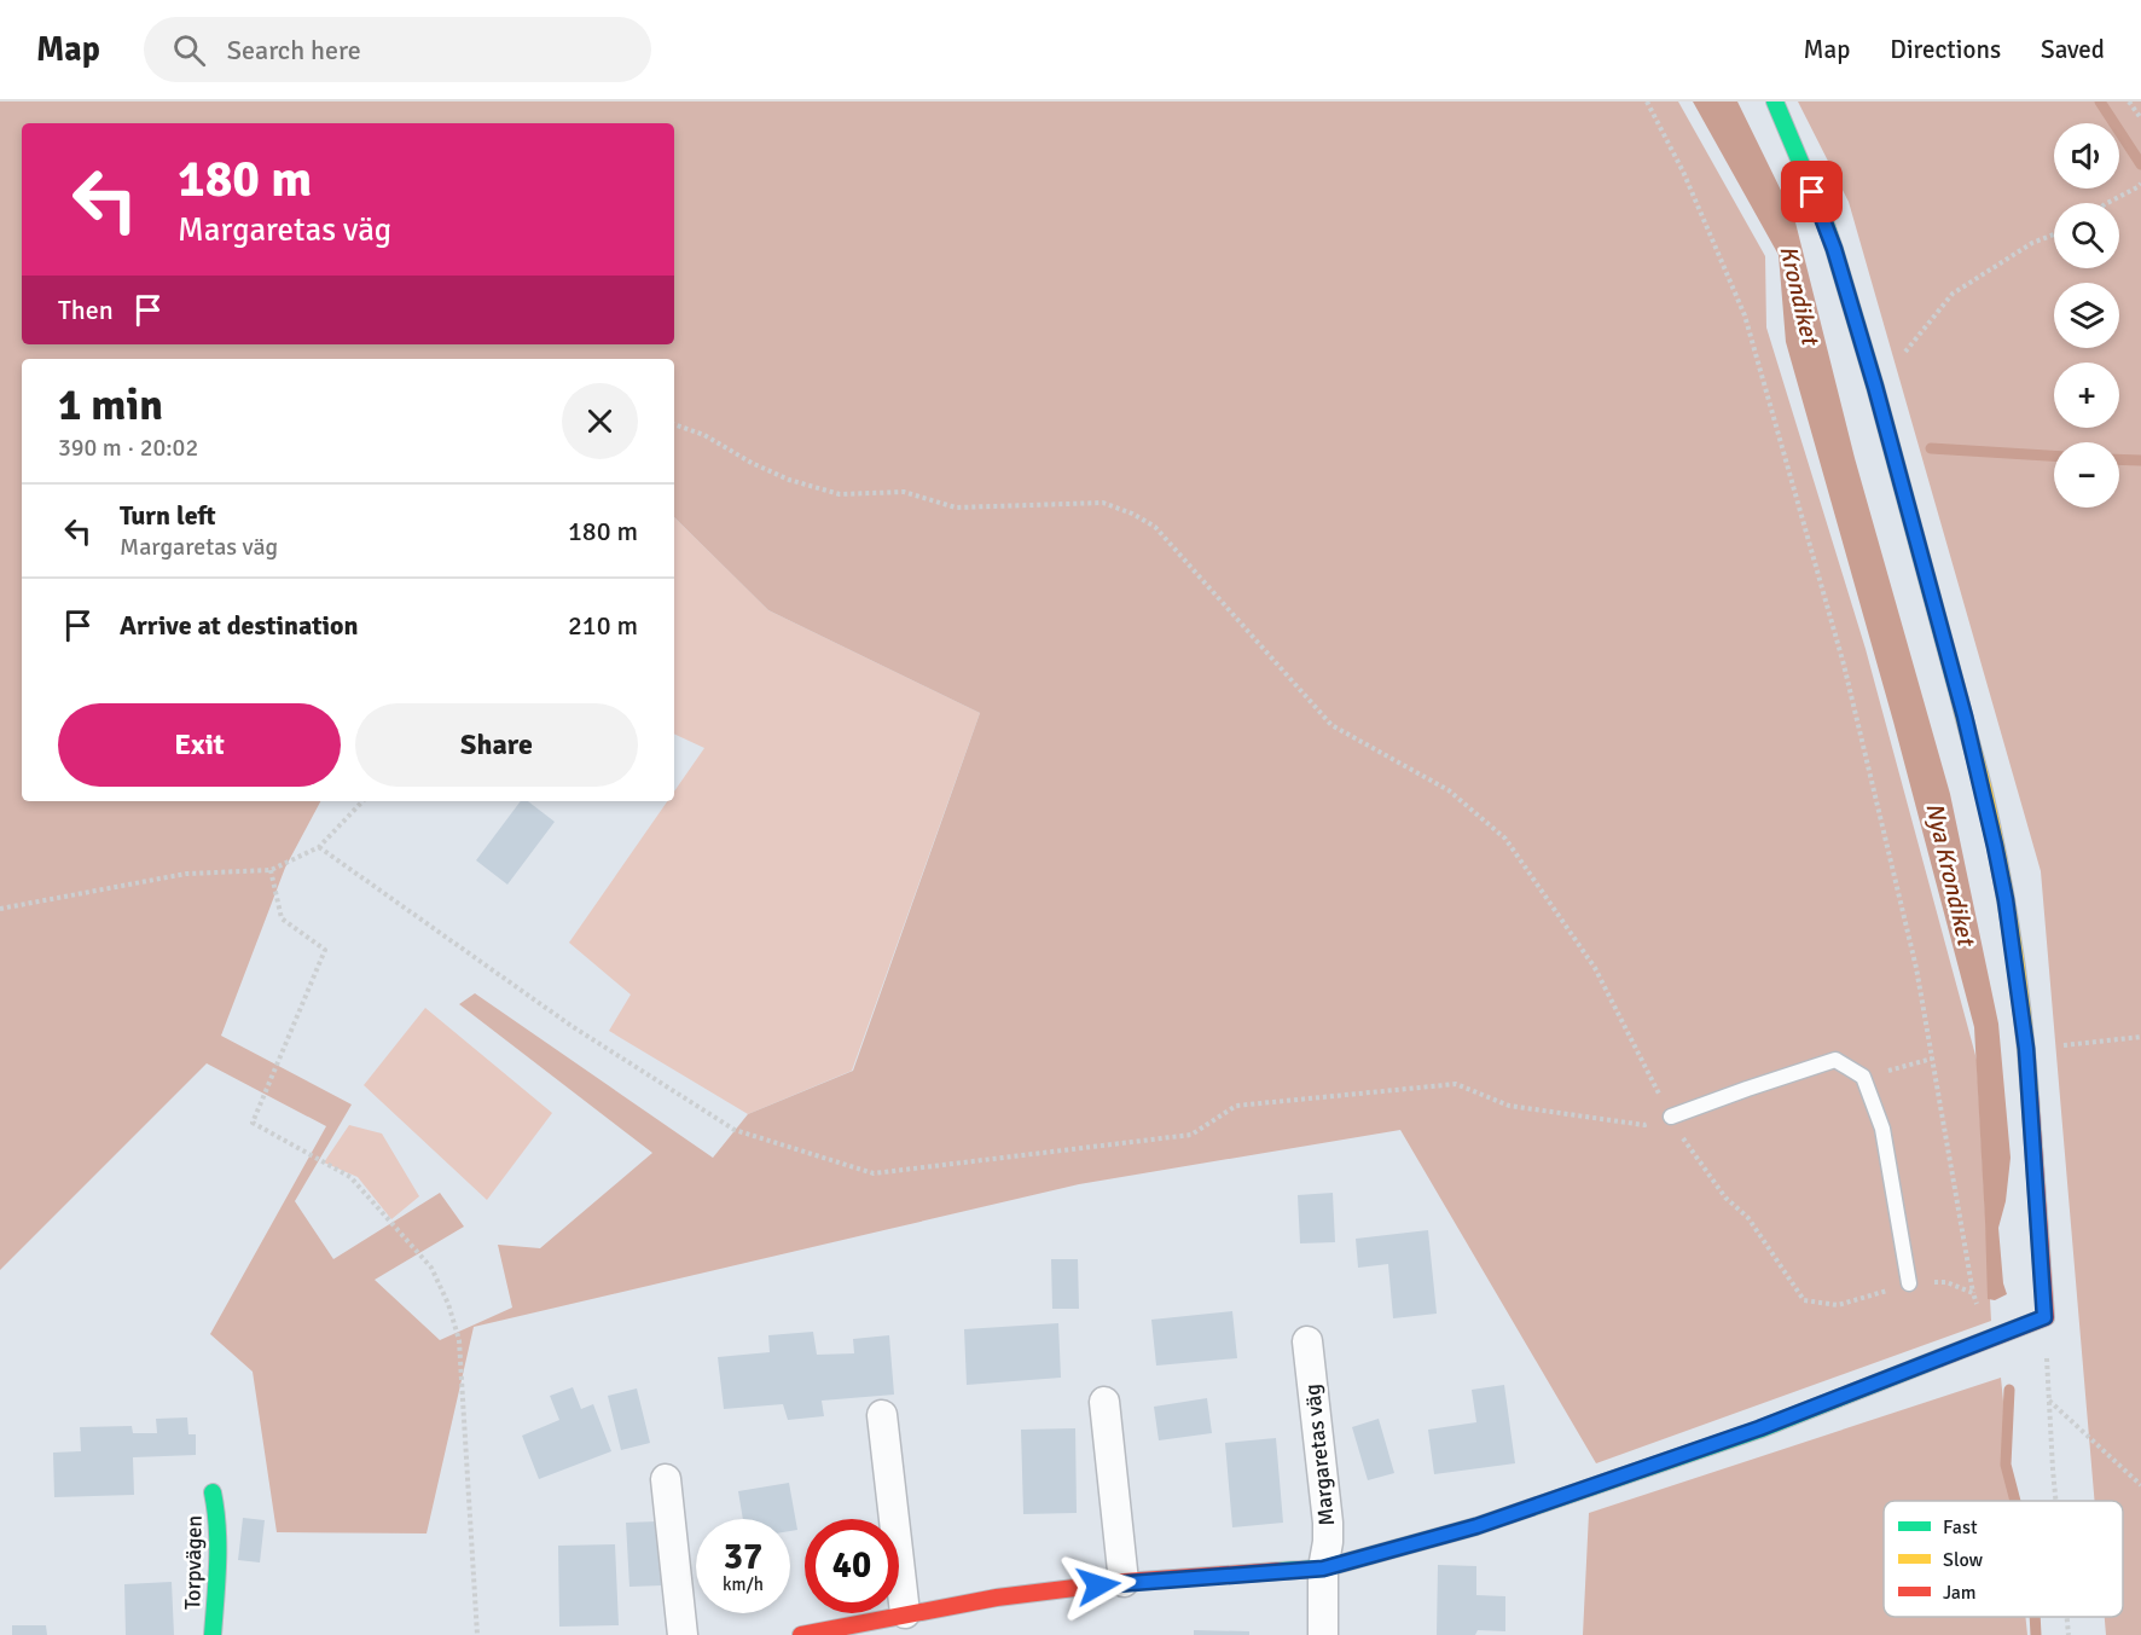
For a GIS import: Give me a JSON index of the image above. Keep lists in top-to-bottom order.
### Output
{
  "streets": {
    "street": ["Margaretas väg", "Torpvägen"]
  },
  "water": ["Krondiket", "Nya Krondiket"],
  "legend": ["Fast", "Slow", "Jam"],
  "page": {
    "header": "Map",
    "search": "Search here",
    "nav": ["Map", "Directions", "Saved"],
    "map_buttons": ["+", "−"],
    "turn": ["180 m", "Margaretas väg"],
    "then": "Then",
    "heading": ["1 min", "390 m · 20:02"],
    "list": [
      {
        "name": "Turn left",
        "note": "Margaretas väg",
        "value": "180 m"
      },
      {
        "name": "Arrive at destination",
        "value": "210 m"
      }
    ],
    "buttons": ["Exit", "Share"],
    "speed": "37 km/h",
    "limit": "40"
  }
}
